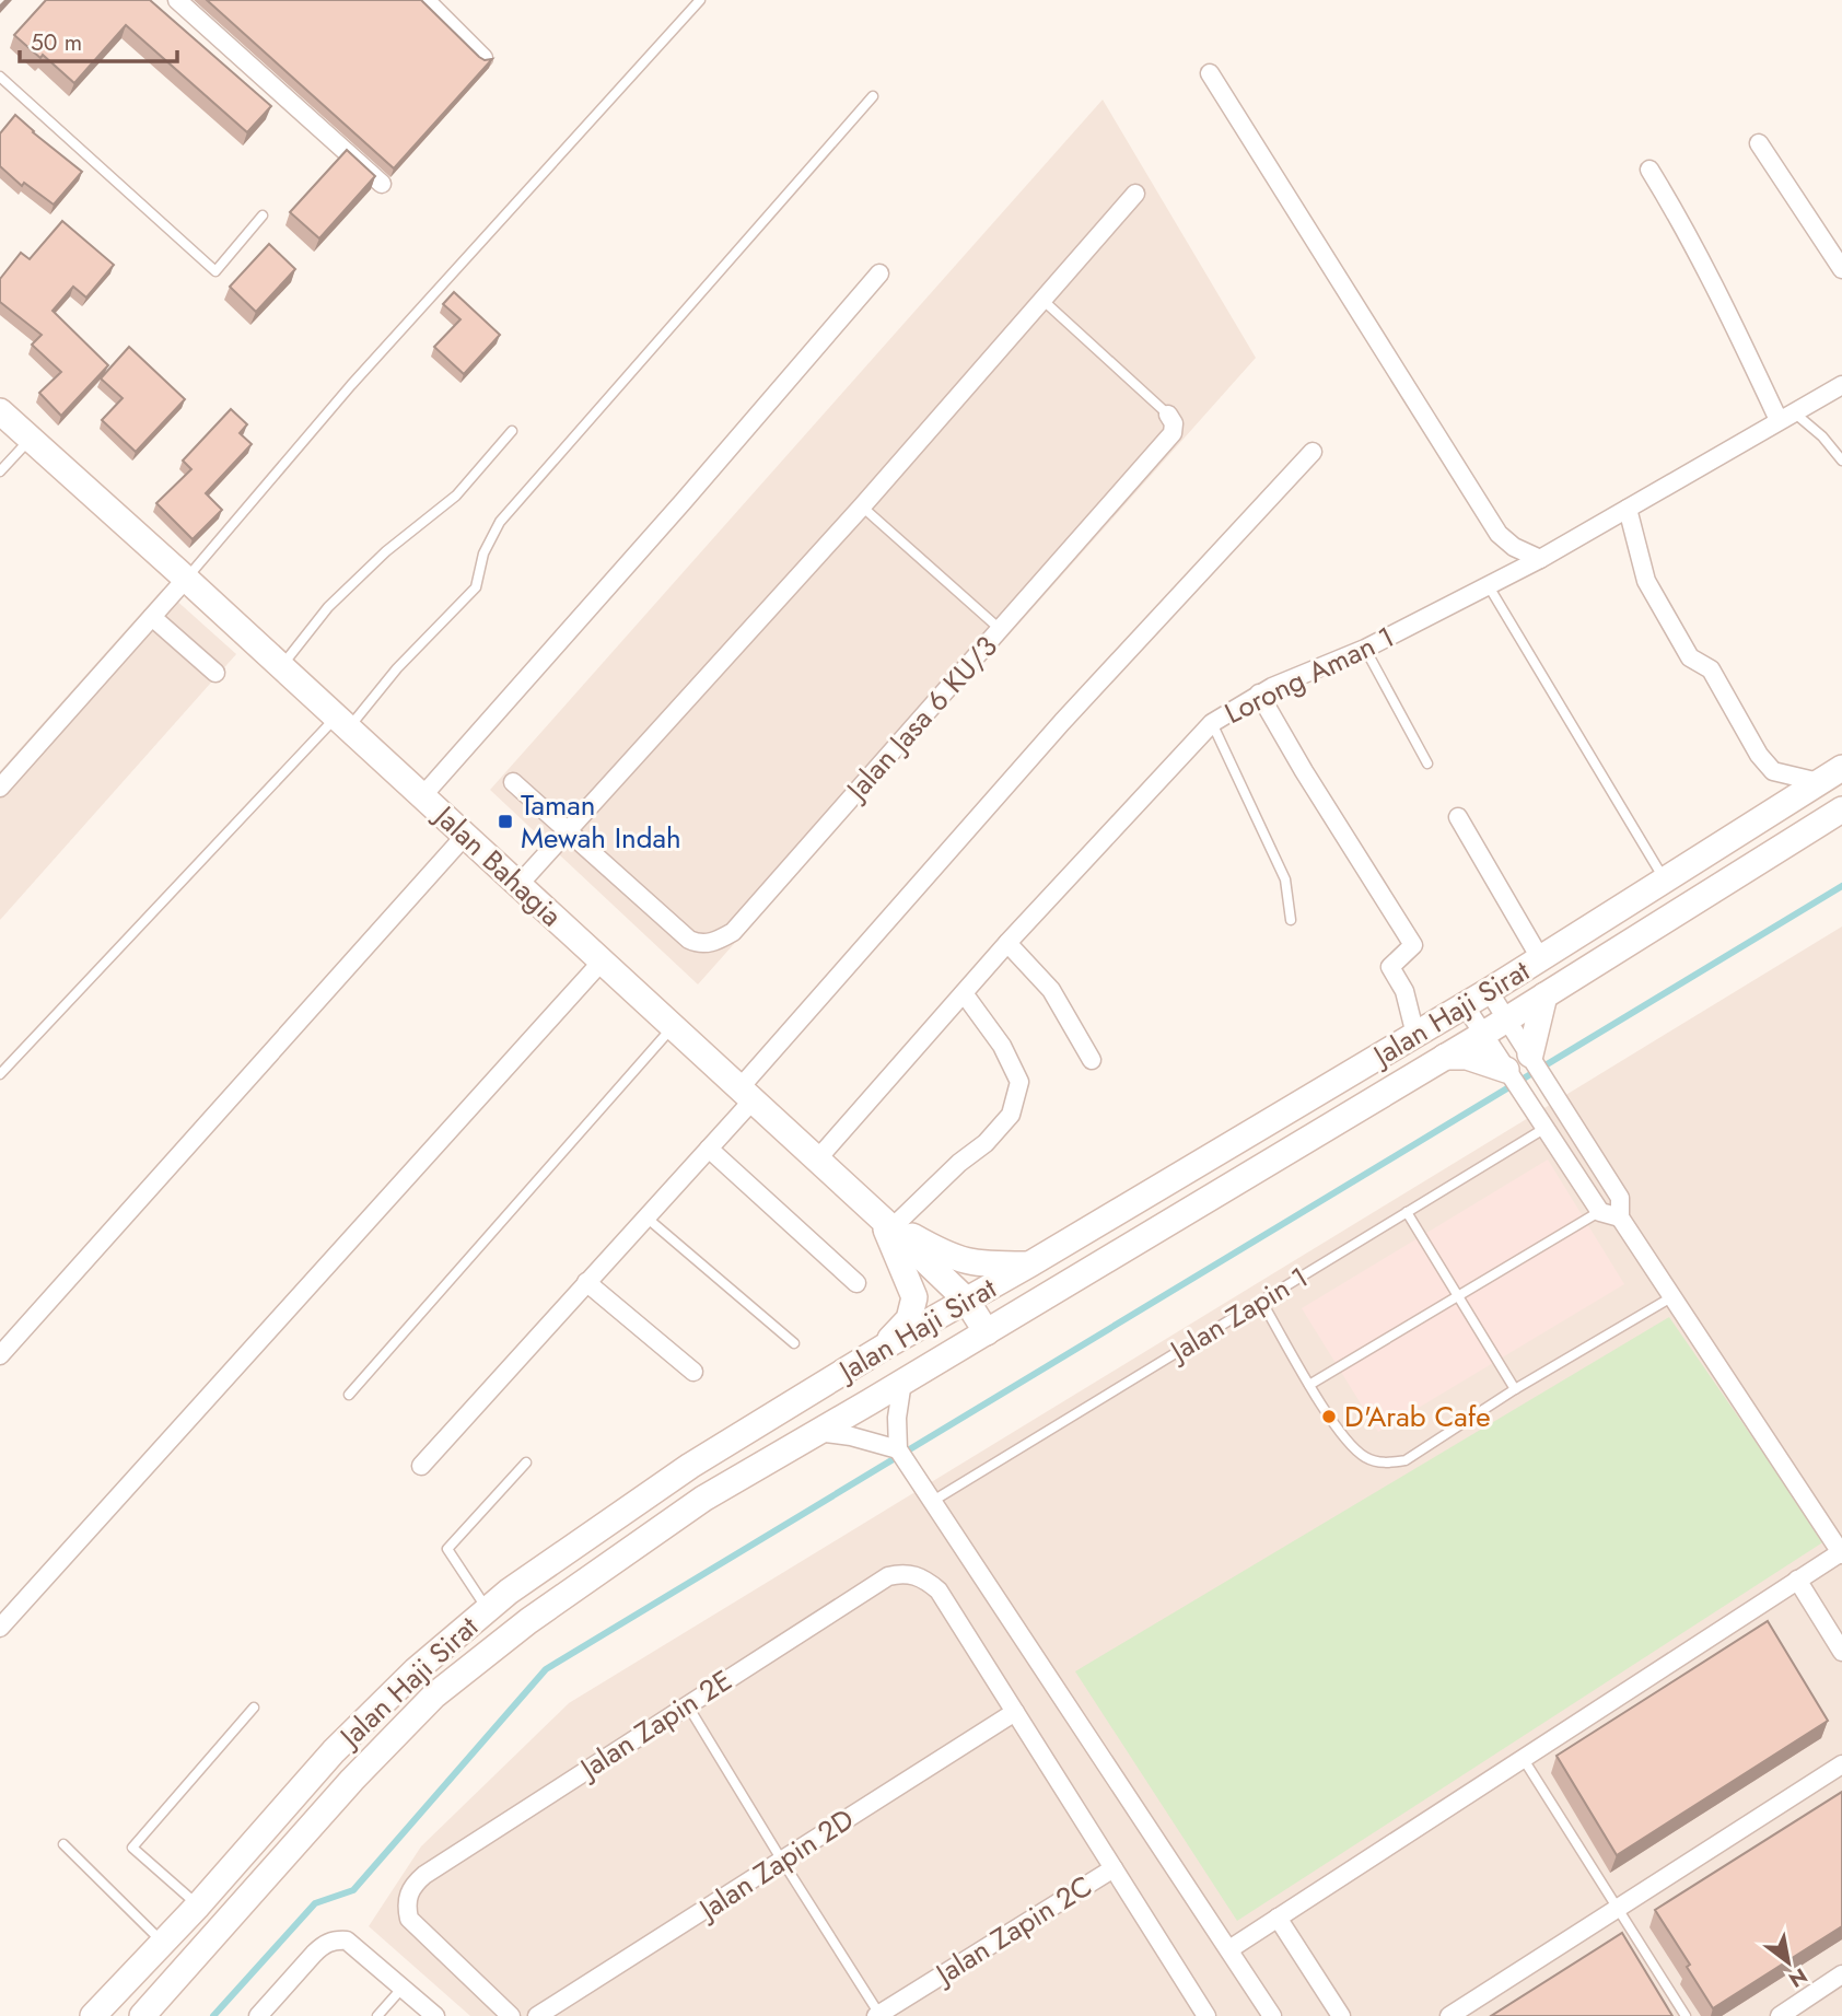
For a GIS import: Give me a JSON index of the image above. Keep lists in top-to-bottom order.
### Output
{
  "streets": {
    "main road": ["Jalan Bahagia", "Jalan Haji Sirat"],
    "street": [
      "Lorong Aman 1",
      "Jalan Jasa 6 KU/3",
      "Jalan Zapin 2E",
      "Jalan Zapin 2D",
      "Jalan Zapin 2C"
    ],
    "lane": ["Jalan Zapin 1"]
  },
  "crossings": [
    ["Lorong Aman 1", "Jalan Bahagia"],
    ["Jalan Bahagia", "Jalan Haji Sirat"],
    ["Jalan Zapin 2E", "Jalan Zapin 2D"]
  ],
  "places": {
    "transit": ["Taman Mewah Indah"],
    "other": ["D'Arab Cafe"]
  },
  "scale_bar": "50 m",
  "north": "bottom right"
}
